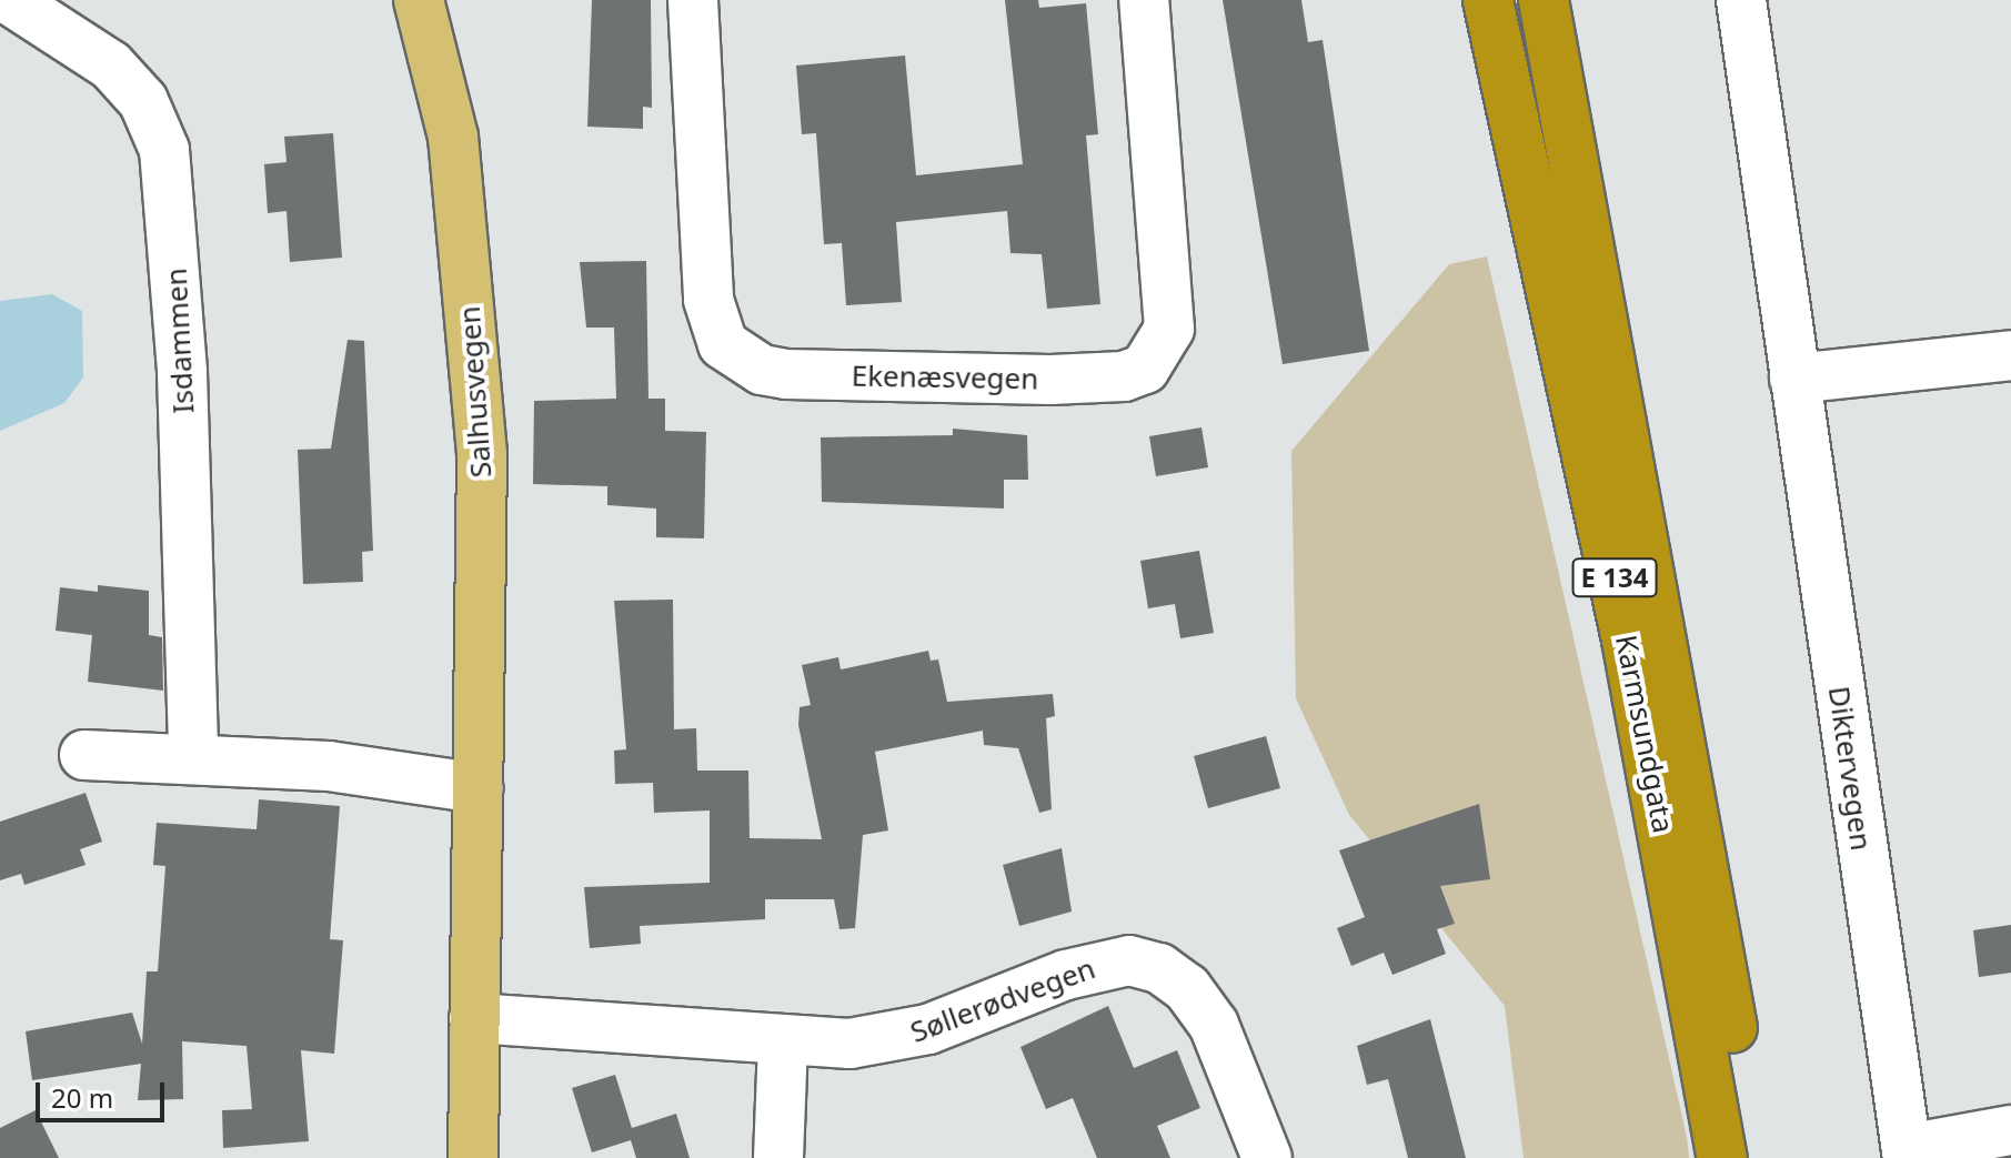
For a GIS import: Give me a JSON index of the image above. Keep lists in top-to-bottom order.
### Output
{
  "streets": {
    "highway": ["E 134", "Karmsundgata"],
    "main road": ["Salhusvegen"],
    "street": [
      "Isdammen",
      "Ekenæsvegen",
      "Diktervegen",
      "Søllerødvegen"
    ]
  },
  "crossings": [
    ["Salhusvegen", "Søllerødvegen"]
  ],
  "scale_bar": "20 m"
}
